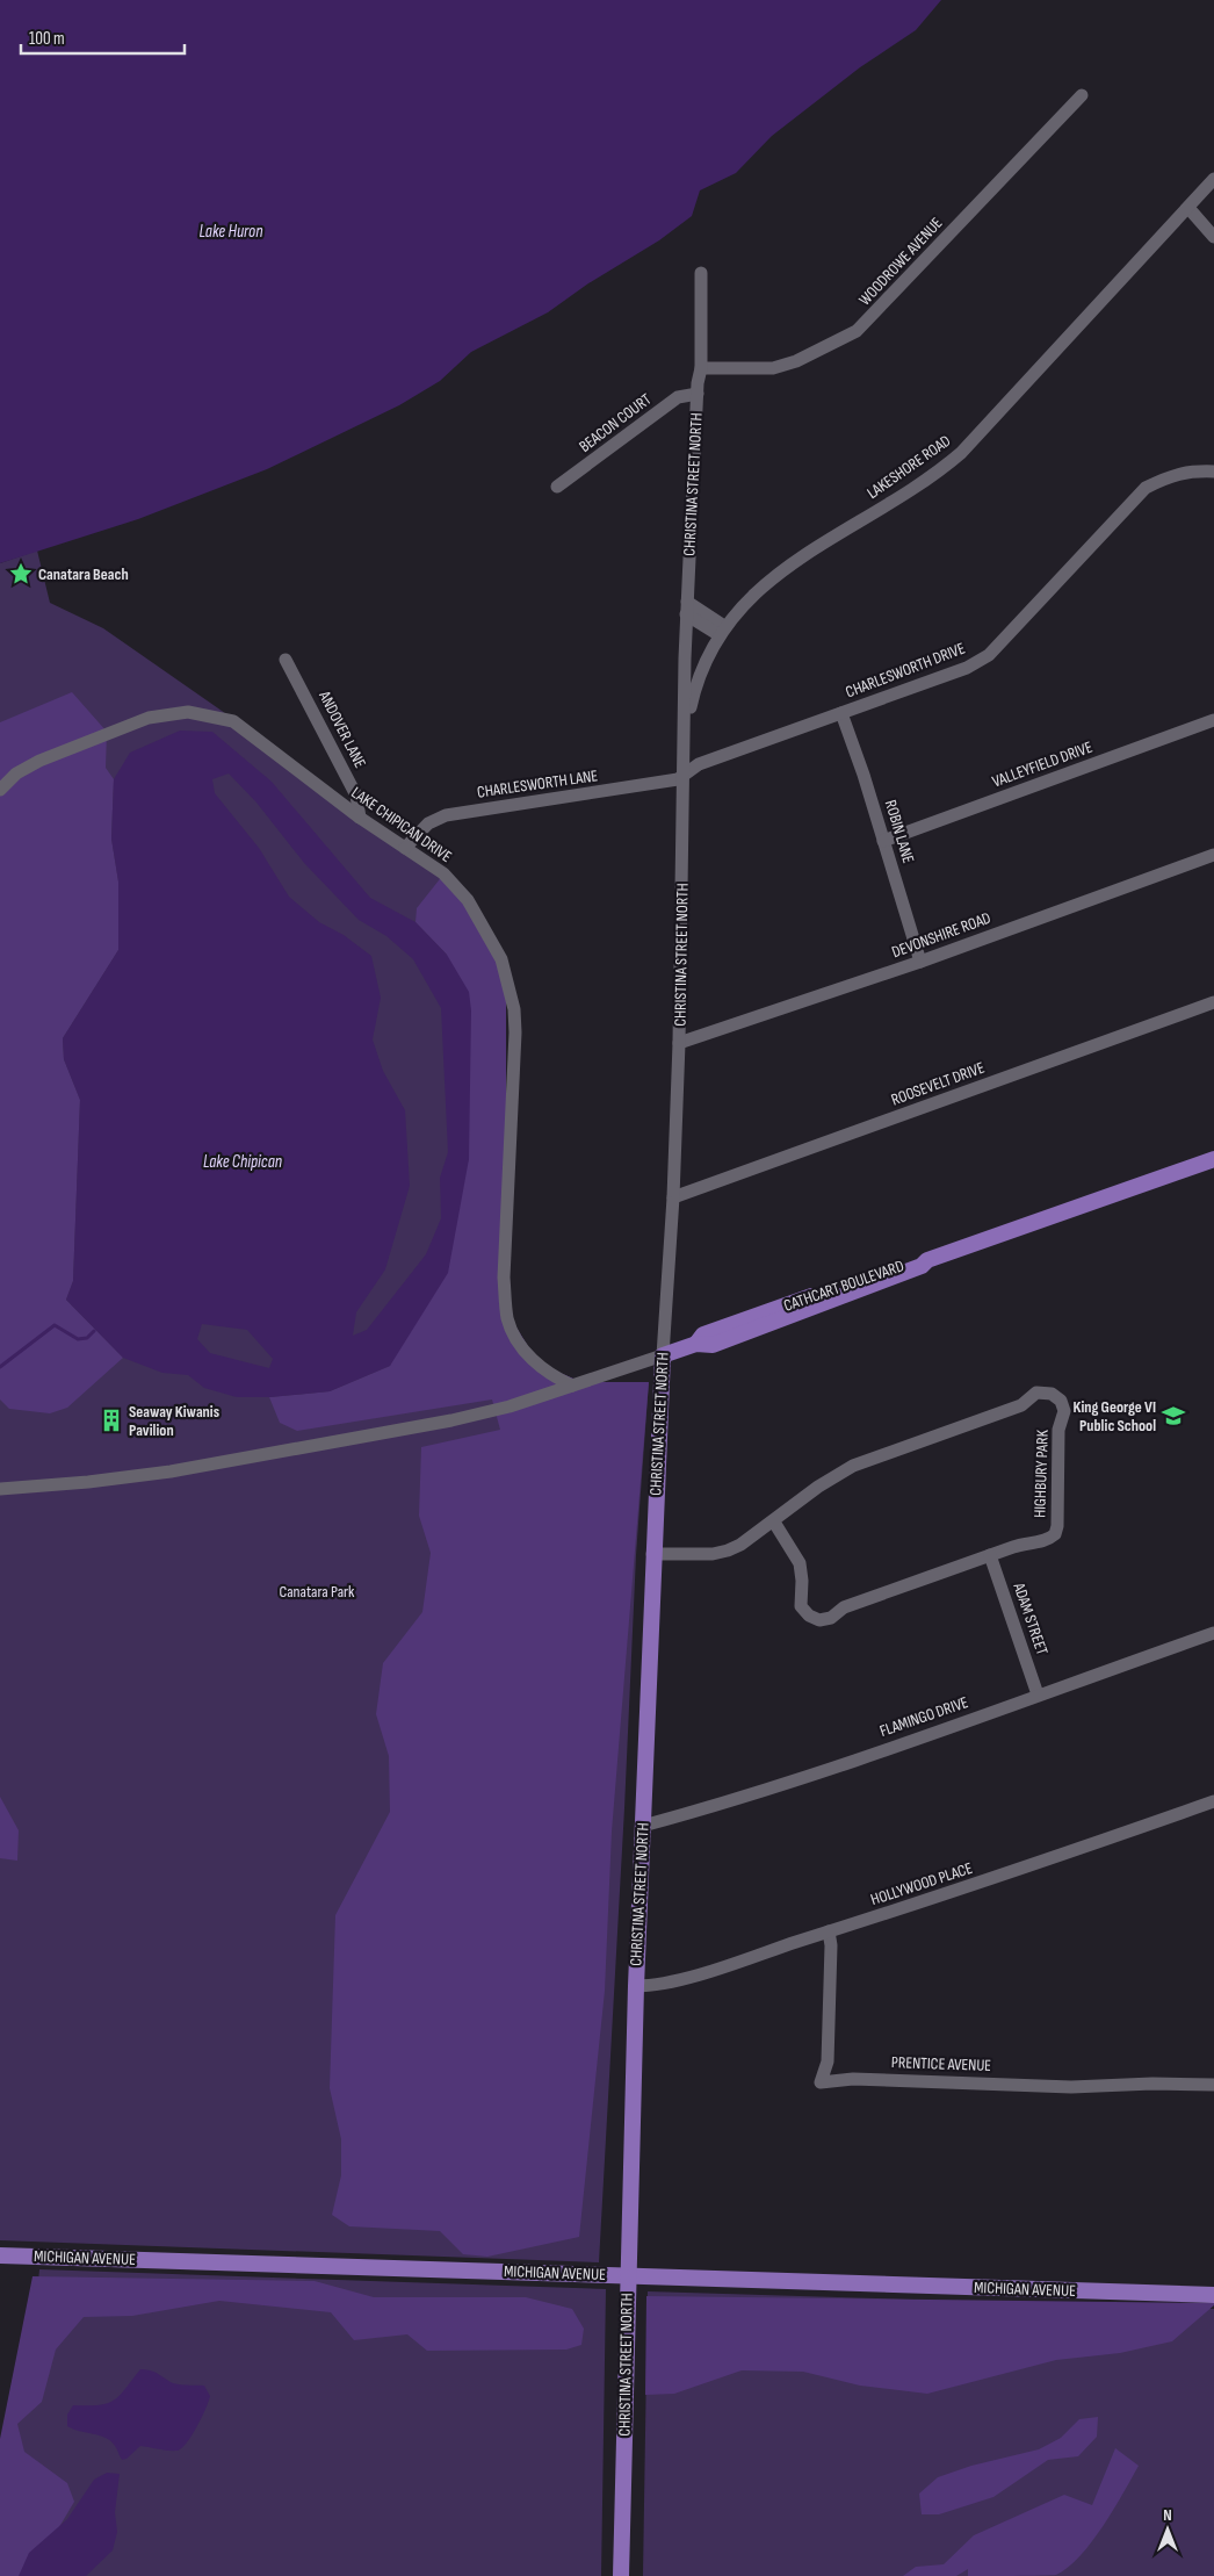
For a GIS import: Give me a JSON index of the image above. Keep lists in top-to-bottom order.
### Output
{
  "streets": {
    "main road": ["CHRISTINA STREET NORTH", "CATHCART BOULEVARD", "MICHIGAN AVENUE"],
    "street": [
      "WOODROWE AVENUE",
      "BEACON COURT",
      "LAKESHORE ROAD",
      "CHARLESWORTH DRIVE",
      "ANDOVER LANE",
      "VALLEYFIELD DRIVE",
      "CHARLESWORTH LANE",
      "LAKE CHIPICAN DRIVE",
      "ROBIN LANE",
      "DEVONSHIRE ROAD",
      "ROOSEVELT DRIVE",
      "HIGHBURY PARK",
      "ADAM STREET",
      "FLAMINGO DRIVE",
      "HOLLYWOOD PLACE",
      "PRENTICE AVENUE"
    ]
  },
  "crossings": [
    ["WOODROWE AVENUE", "CHRISTINA STREET NORTH"],
    ["BEACON COURT", "CHRISTINA STREET NORTH"],
    ["LAKESHORE ROAD", "CHRISTINA STREET NORTH"],
    ["CHRISTINA STREET NORTH", "CHARLESWORTH DRIVE"],
    ["CHRISTINA STREET NORTH", "CHARLESWORTH LANE"],
    ["CHRISTINA STREET NORTH", "DEVONSHIRE ROAD"],
    ["CHRISTINA STREET NORTH", "ROOSEVELT DRIVE"],
    ["CHRISTINA STREET NORTH", "CATHCART BOULEVARD"],
    ["CHRISTINA STREET NORTH", "HIGHBURY PARK"],
    ["CHRISTINA STREET NORTH", "FLAMINGO DRIVE"],
    ["CHRISTINA STREET NORTH", "HOLLYWOOD PLACE"],
    ["CHRISTINA STREET NORTH", "MICHIGAN AVENUE"],
    ["CHARLESWORTH DRIVE", "CHARLESWORTH LANE"],
    ["CHARLESWORTH DRIVE", "ROBIN LANE"],
    ["ANDOVER LANE", "LAKE CHIPICAN DRIVE"],
    ["VALLEYFIELD DRIVE", "ROBIN LANE"],
    ["CHARLESWORTH LANE", "LAKE CHIPICAN DRIVE"],
    ["ROBIN LANE", "DEVONSHIRE ROAD"],
    ["HIGHBURY PARK", "ADAM STREET"],
    ["ADAM STREET", "FLAMINGO DRIVE"],
    ["HOLLYWOOD PLACE", "PRENTICE AVENUE"]
  ],
  "water": ["Lake Huron", "Lake Chipican"],
  "parks": ["Canatara Park"],
  "places": {
    "place": ["Canatara Beach"],
    "school or university": ["King George VI Public School"],
    "building": ["Seaway Kiwanis Pavilion"]
  },
  "scale_bar": "100 m",
  "north": "top"
}
